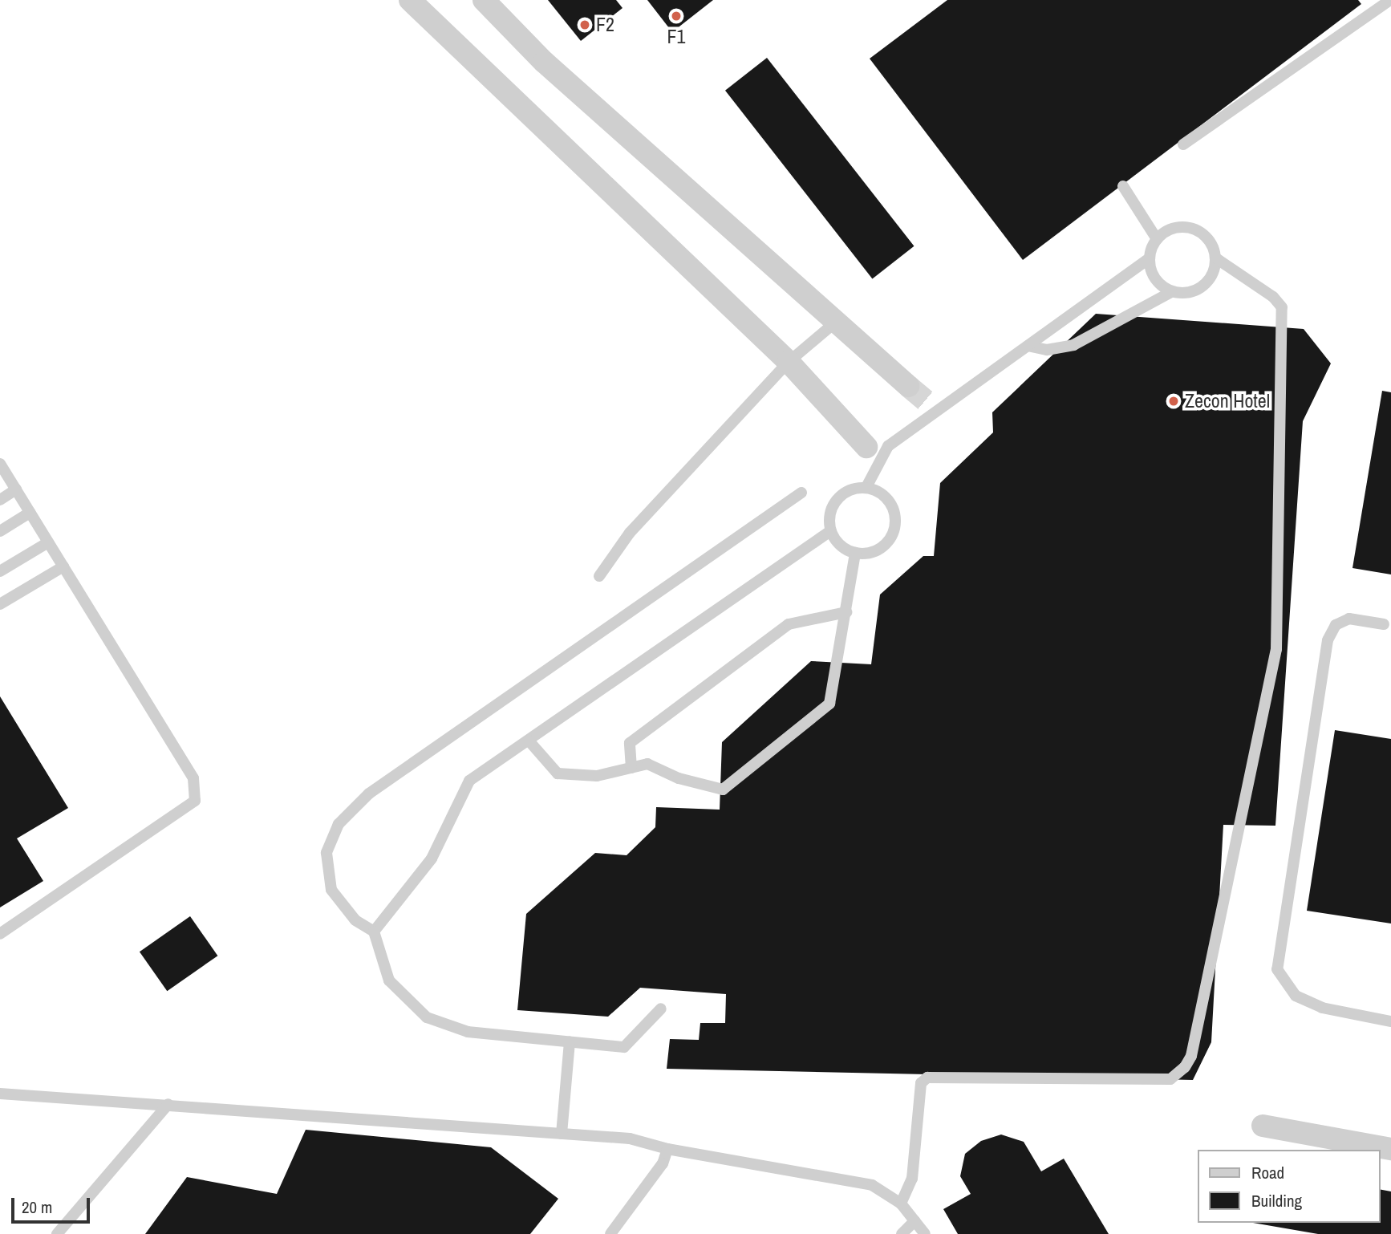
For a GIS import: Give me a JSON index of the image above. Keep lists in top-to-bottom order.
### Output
{
  "places": ["F1", "F2", "Zecon Hotel"],
  "legend": ["Road", "Building"],
  "scale_bar": "20 m"
}
